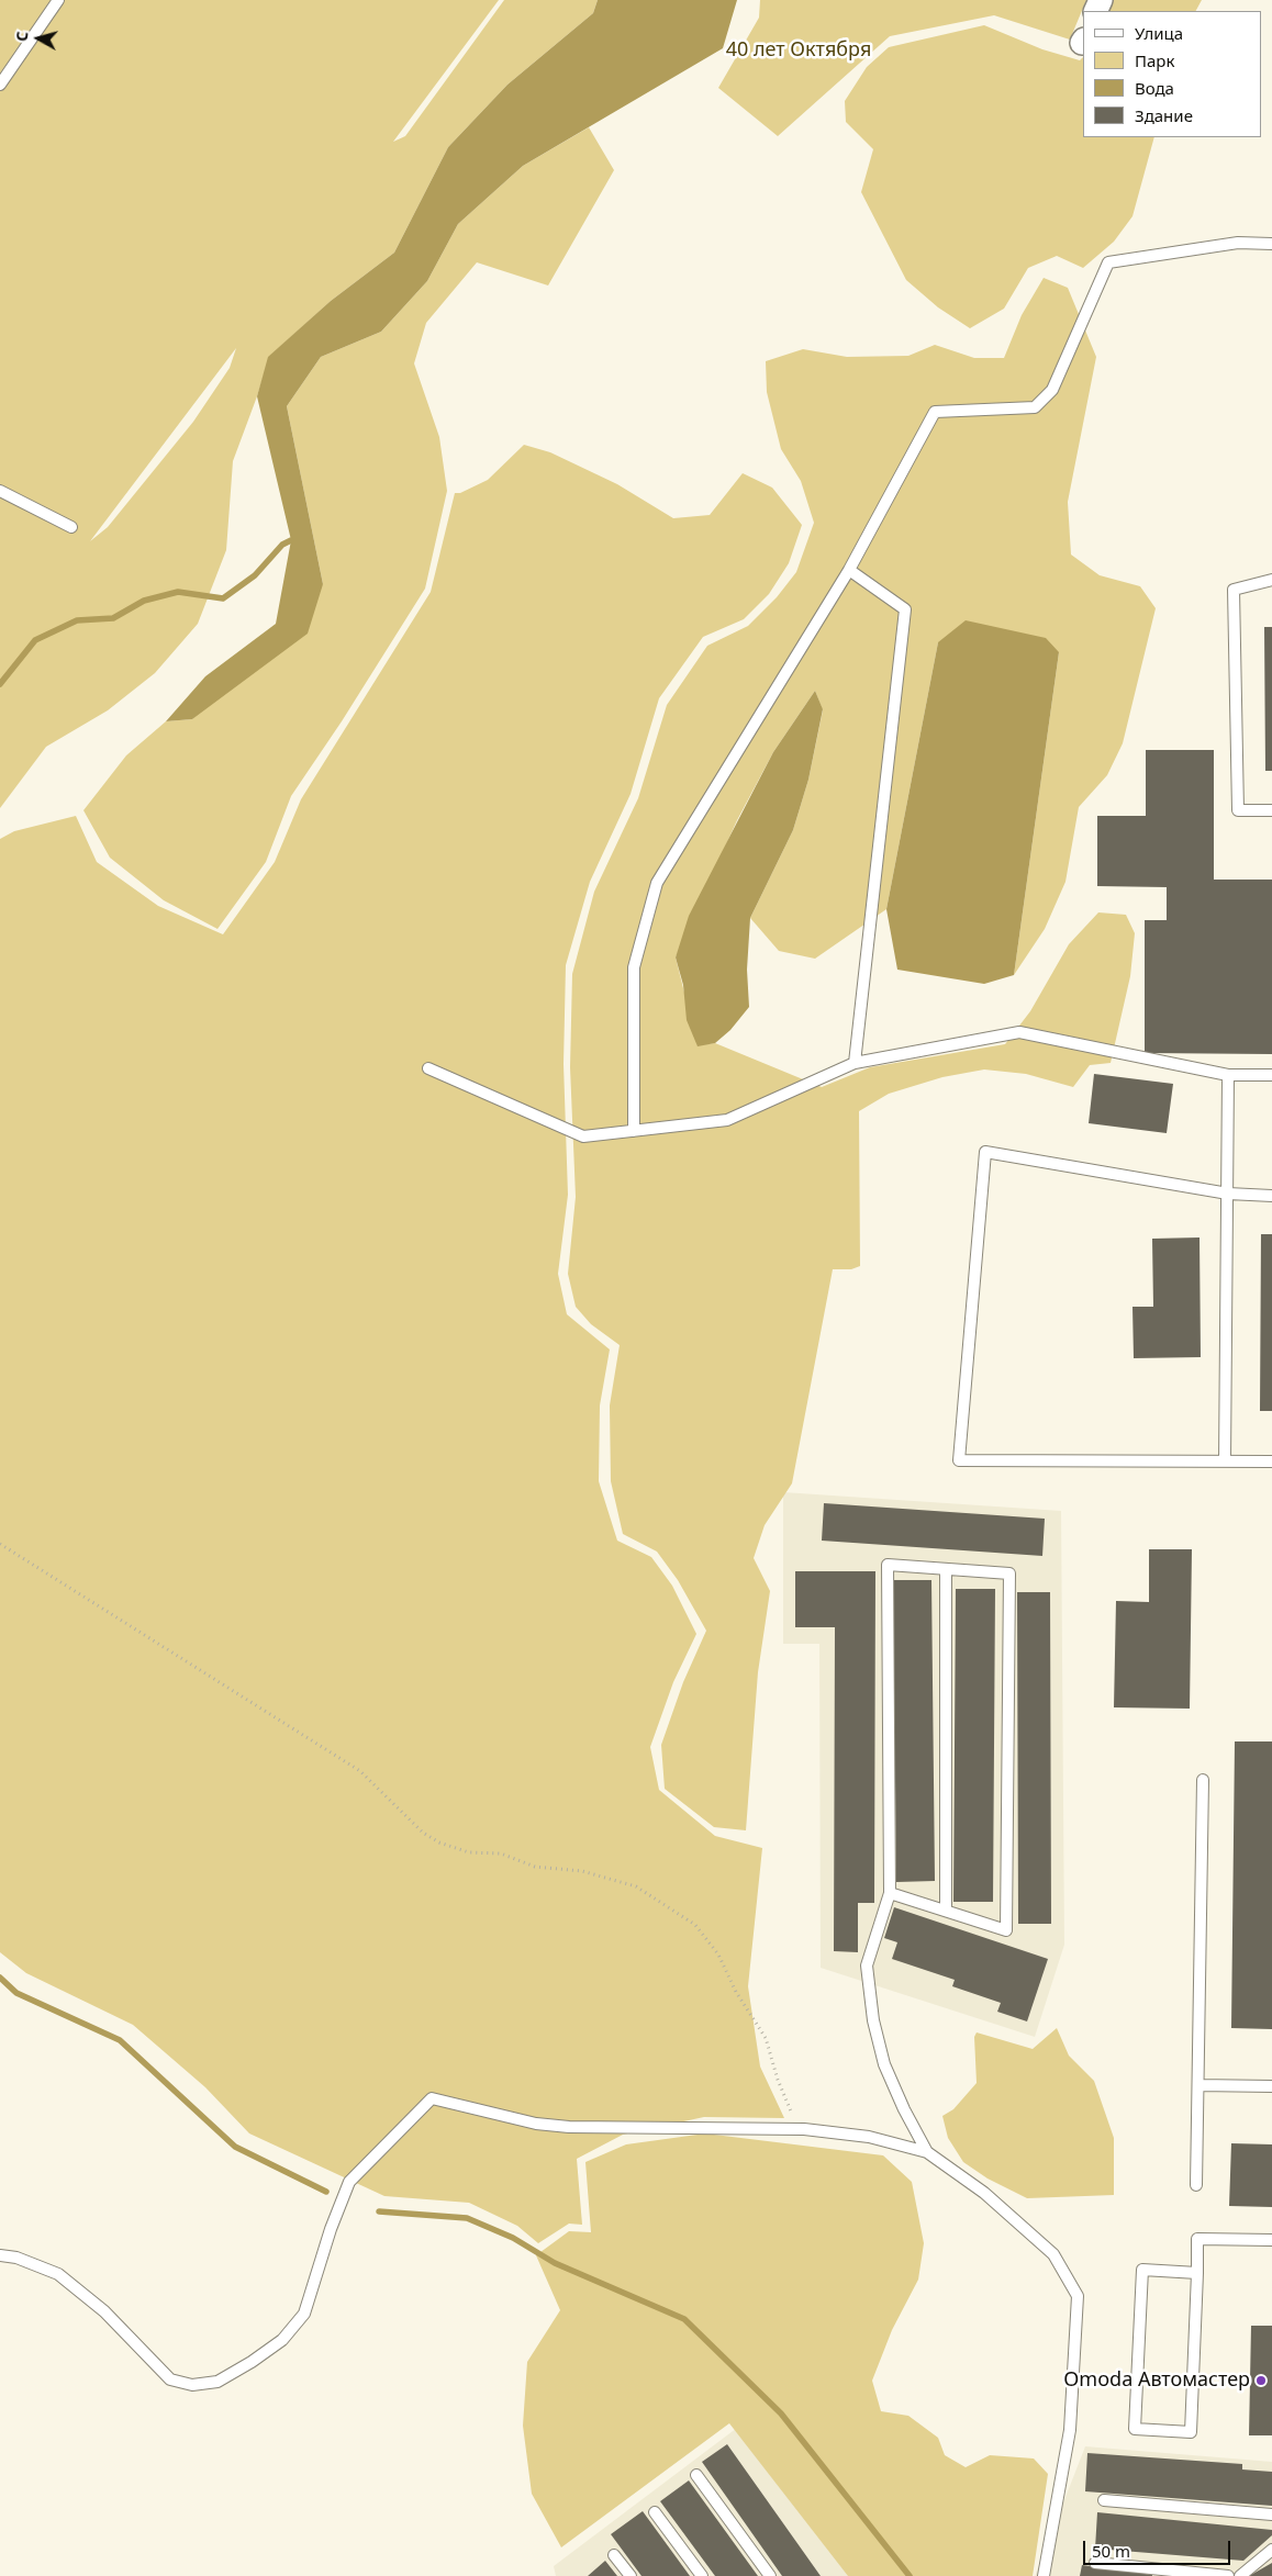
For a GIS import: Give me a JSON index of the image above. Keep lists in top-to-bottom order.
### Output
{
  "parks": ["40 лет Октября"],
  "places": ["Omoda Автомастер"],
  "legend": [
    "Улица",
    "Парк",
    "Вода",
    "Здание"
  ],
  "scale_bar": "50 m",
  "north": "left"
}
